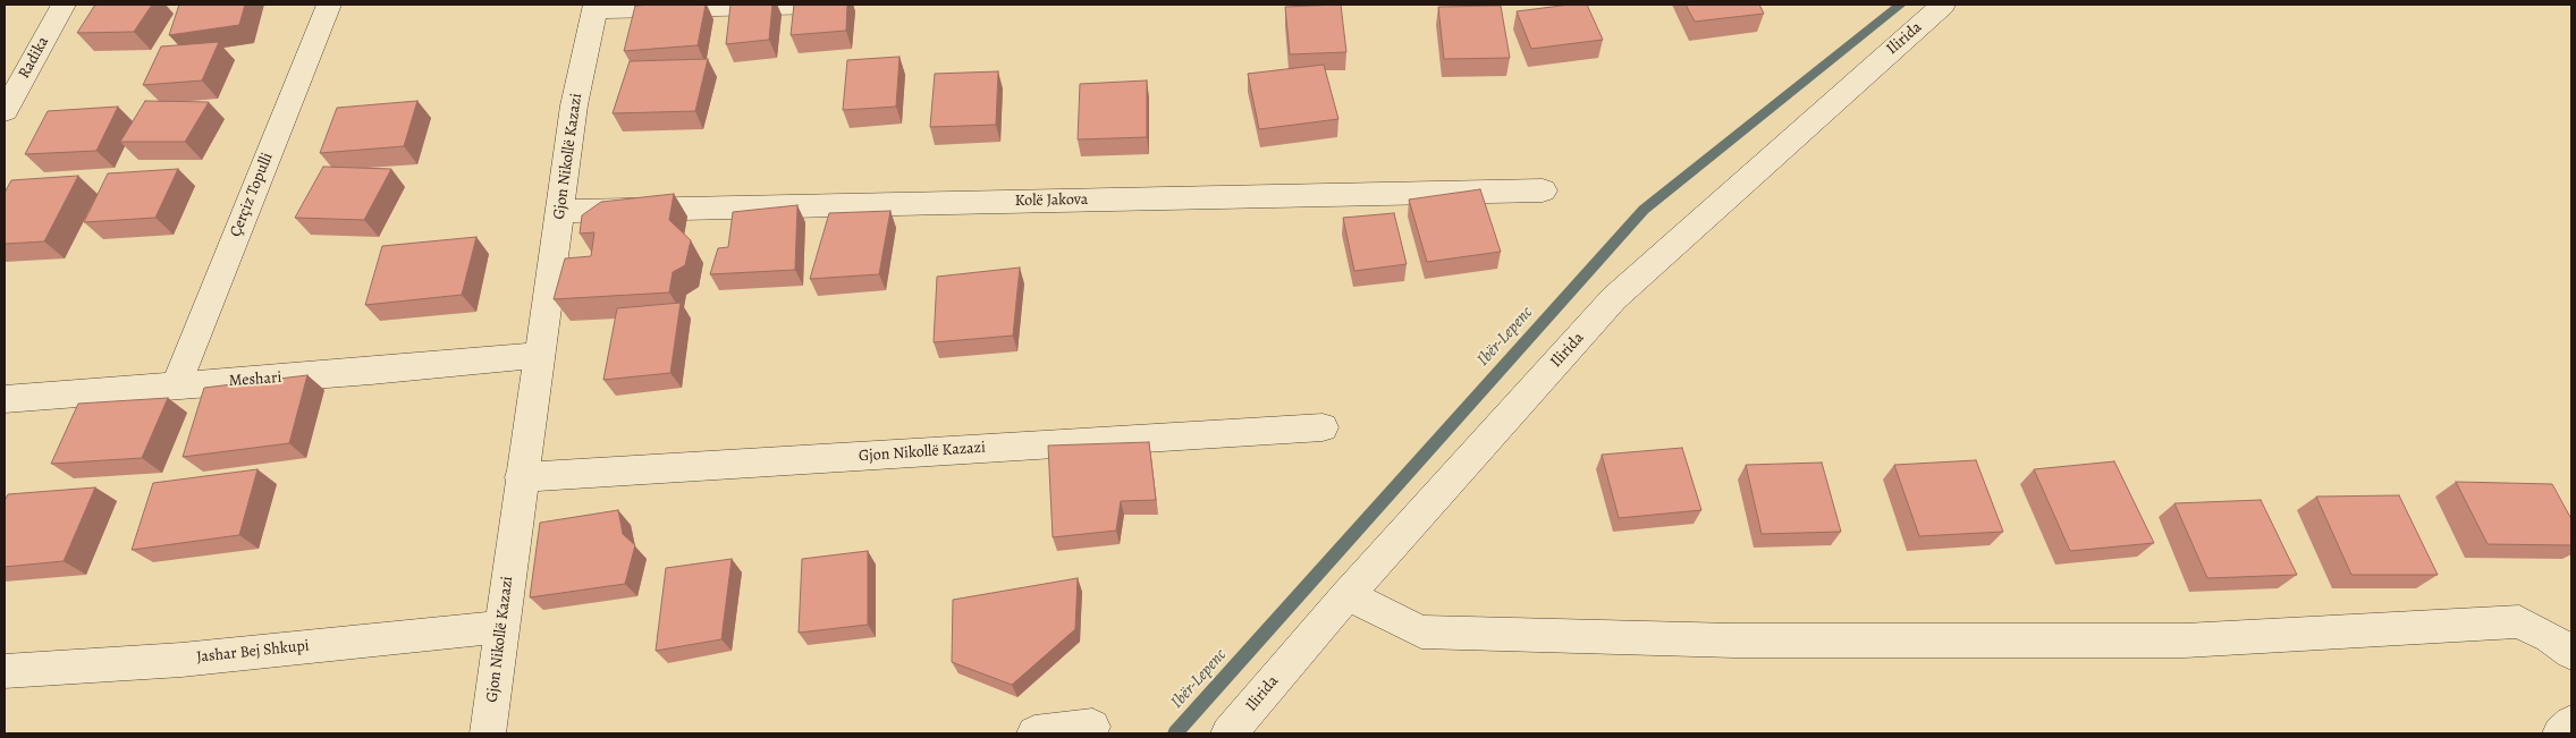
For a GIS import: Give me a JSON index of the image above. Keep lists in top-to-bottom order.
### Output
{
  "streets": {
    "street": [
      "Ilirida",
      "Radika",
      "Gjon Nikollë Kazazi",
      "Çerçiz Topulli",
      "Kolë Jakova",
      "Meshari",
      "Jashar Bej Shkupi"
    ]
  },
  "crossings": [
    ["Gjon Nikollë Kazazi", "Kolë Jakova"],
    ["Gjon Nikollë Kazazi", "Meshari"],
    ["Gjon Nikollë Kazazi", "Jashar Bej Shkupi"],
    ["Çerçiz Topulli", "Meshari"]
  ],
  "water": ["Ibër-Lepenc"]
}
